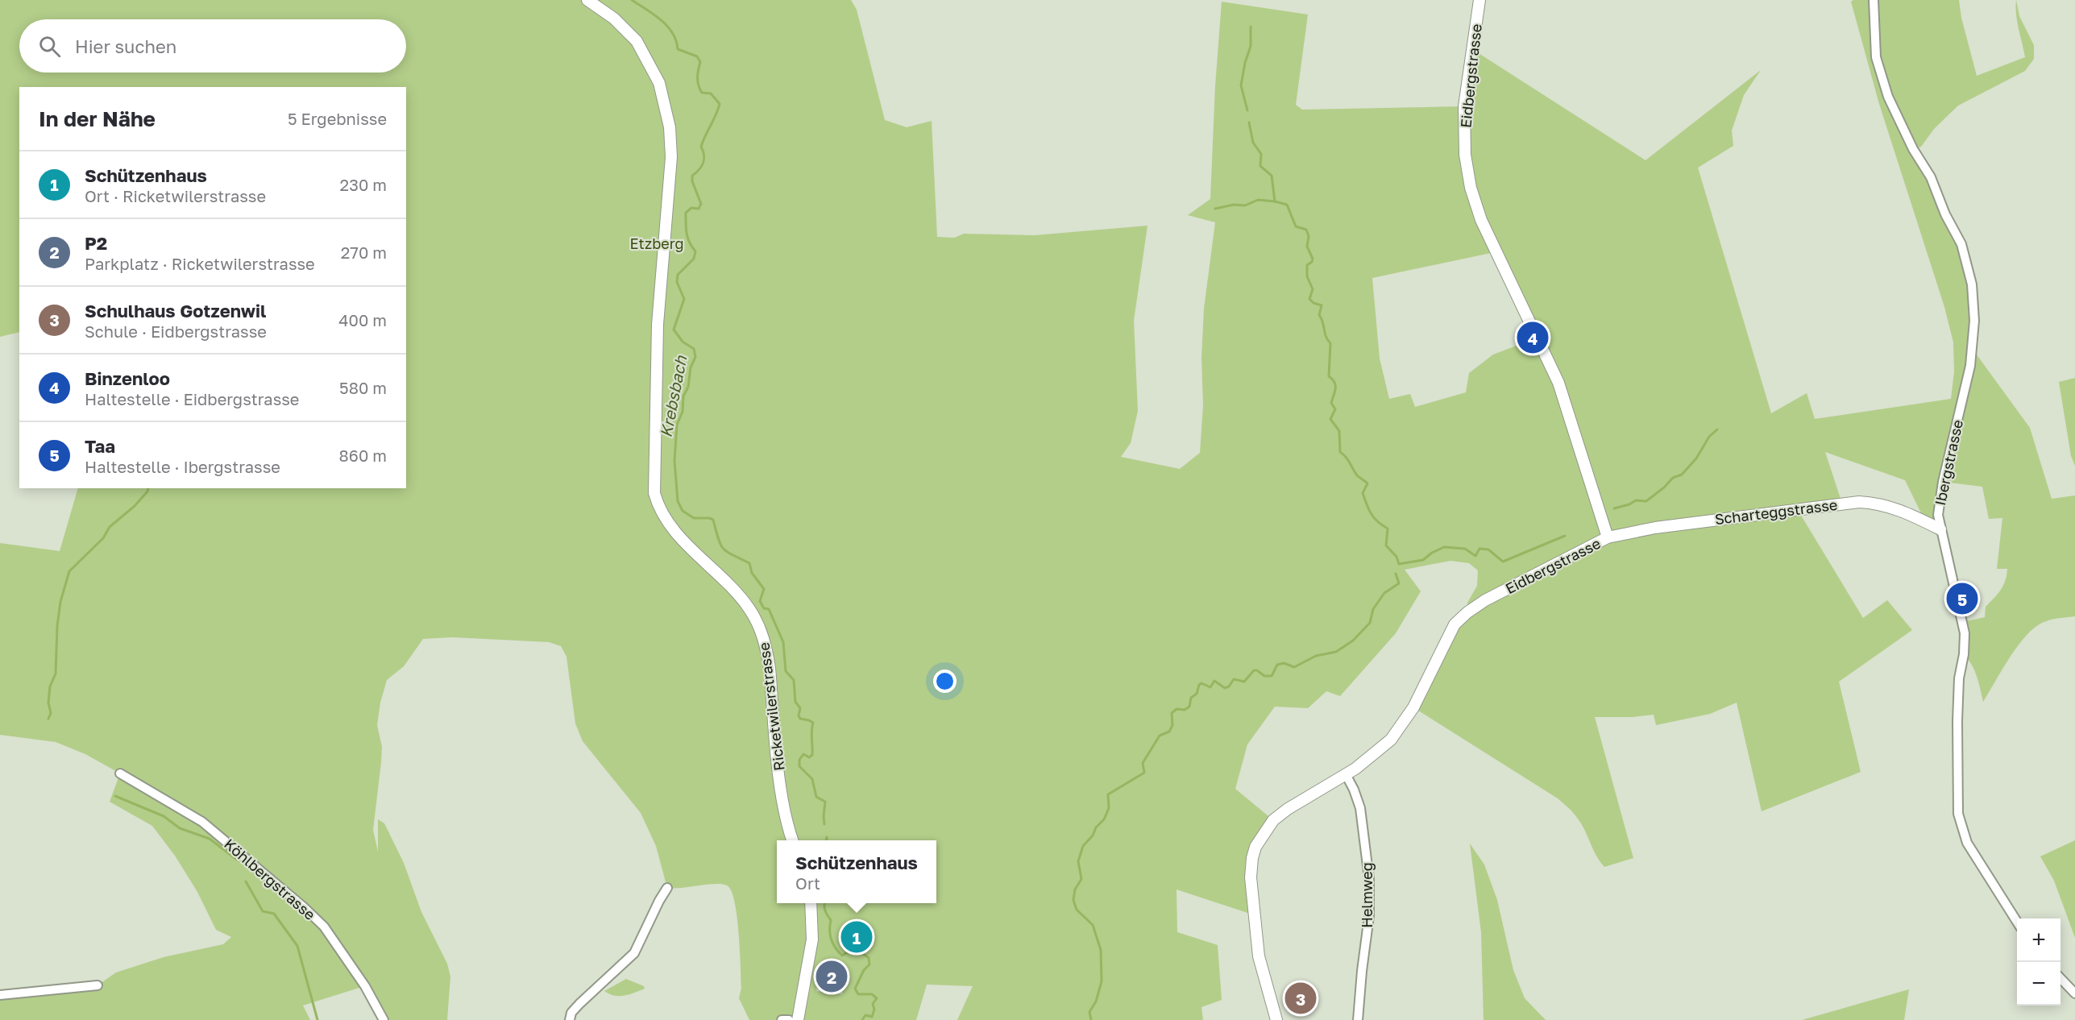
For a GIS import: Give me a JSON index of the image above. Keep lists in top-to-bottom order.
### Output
{
  "streets": {
    "street": [
      "Eidbergstrasse",
      "Ibergstrasse",
      "Scharteggstrasse",
      "Ricketwilerstrasse",
      "Köhlbergstrasse",
      "Helmweg"
    ]
  },
  "crossings": [
    ["Eidbergstrasse", "Scharteggstrasse"],
    ["Eidbergstrasse", "Helmweg"],
    ["Ibergstrasse", "Scharteggstrasse"]
  ],
  "water": ["Krebsbach"],
  "parks": ["Etzberg"],
  "page": {
    "search": "Hier suchen",
    "heading": ["In der Nähe", "5 Ergebnisse"],
    "list": [
      {
        "mark": "1",
        "name": "Schützenhaus",
        "note": "Ort · Ricketwilerstrasse",
        "value": "230 m"
      },
      {
        "mark": "2",
        "name": "P2",
        "note": "Parkplatz · Ricketwilerstrasse",
        "value": "270 m"
      },
      {
        "mark": "3",
        "name": "Schulhaus Gotzenwil",
        "note": "Schule · Eidbergstrasse",
        "value": "400 m"
      },
      {
        "mark": "4",
        "name": "Binzenloo",
        "note": "Haltestelle · Eidbergstrasse",
        "value": "580 m"
      },
      {
        "mark": "5",
        "name": "Taa",
        "note": "Haltestelle · Ibergstrasse",
        "value": "860 m"
      }
    ],
    "pins": [
      "4",
      "5",
      "1",
      "2",
      "3"
    ],
    "popup": ["Schützenhaus", "Ort"],
    "map_buttons": ["+", "−"]
  }
}
